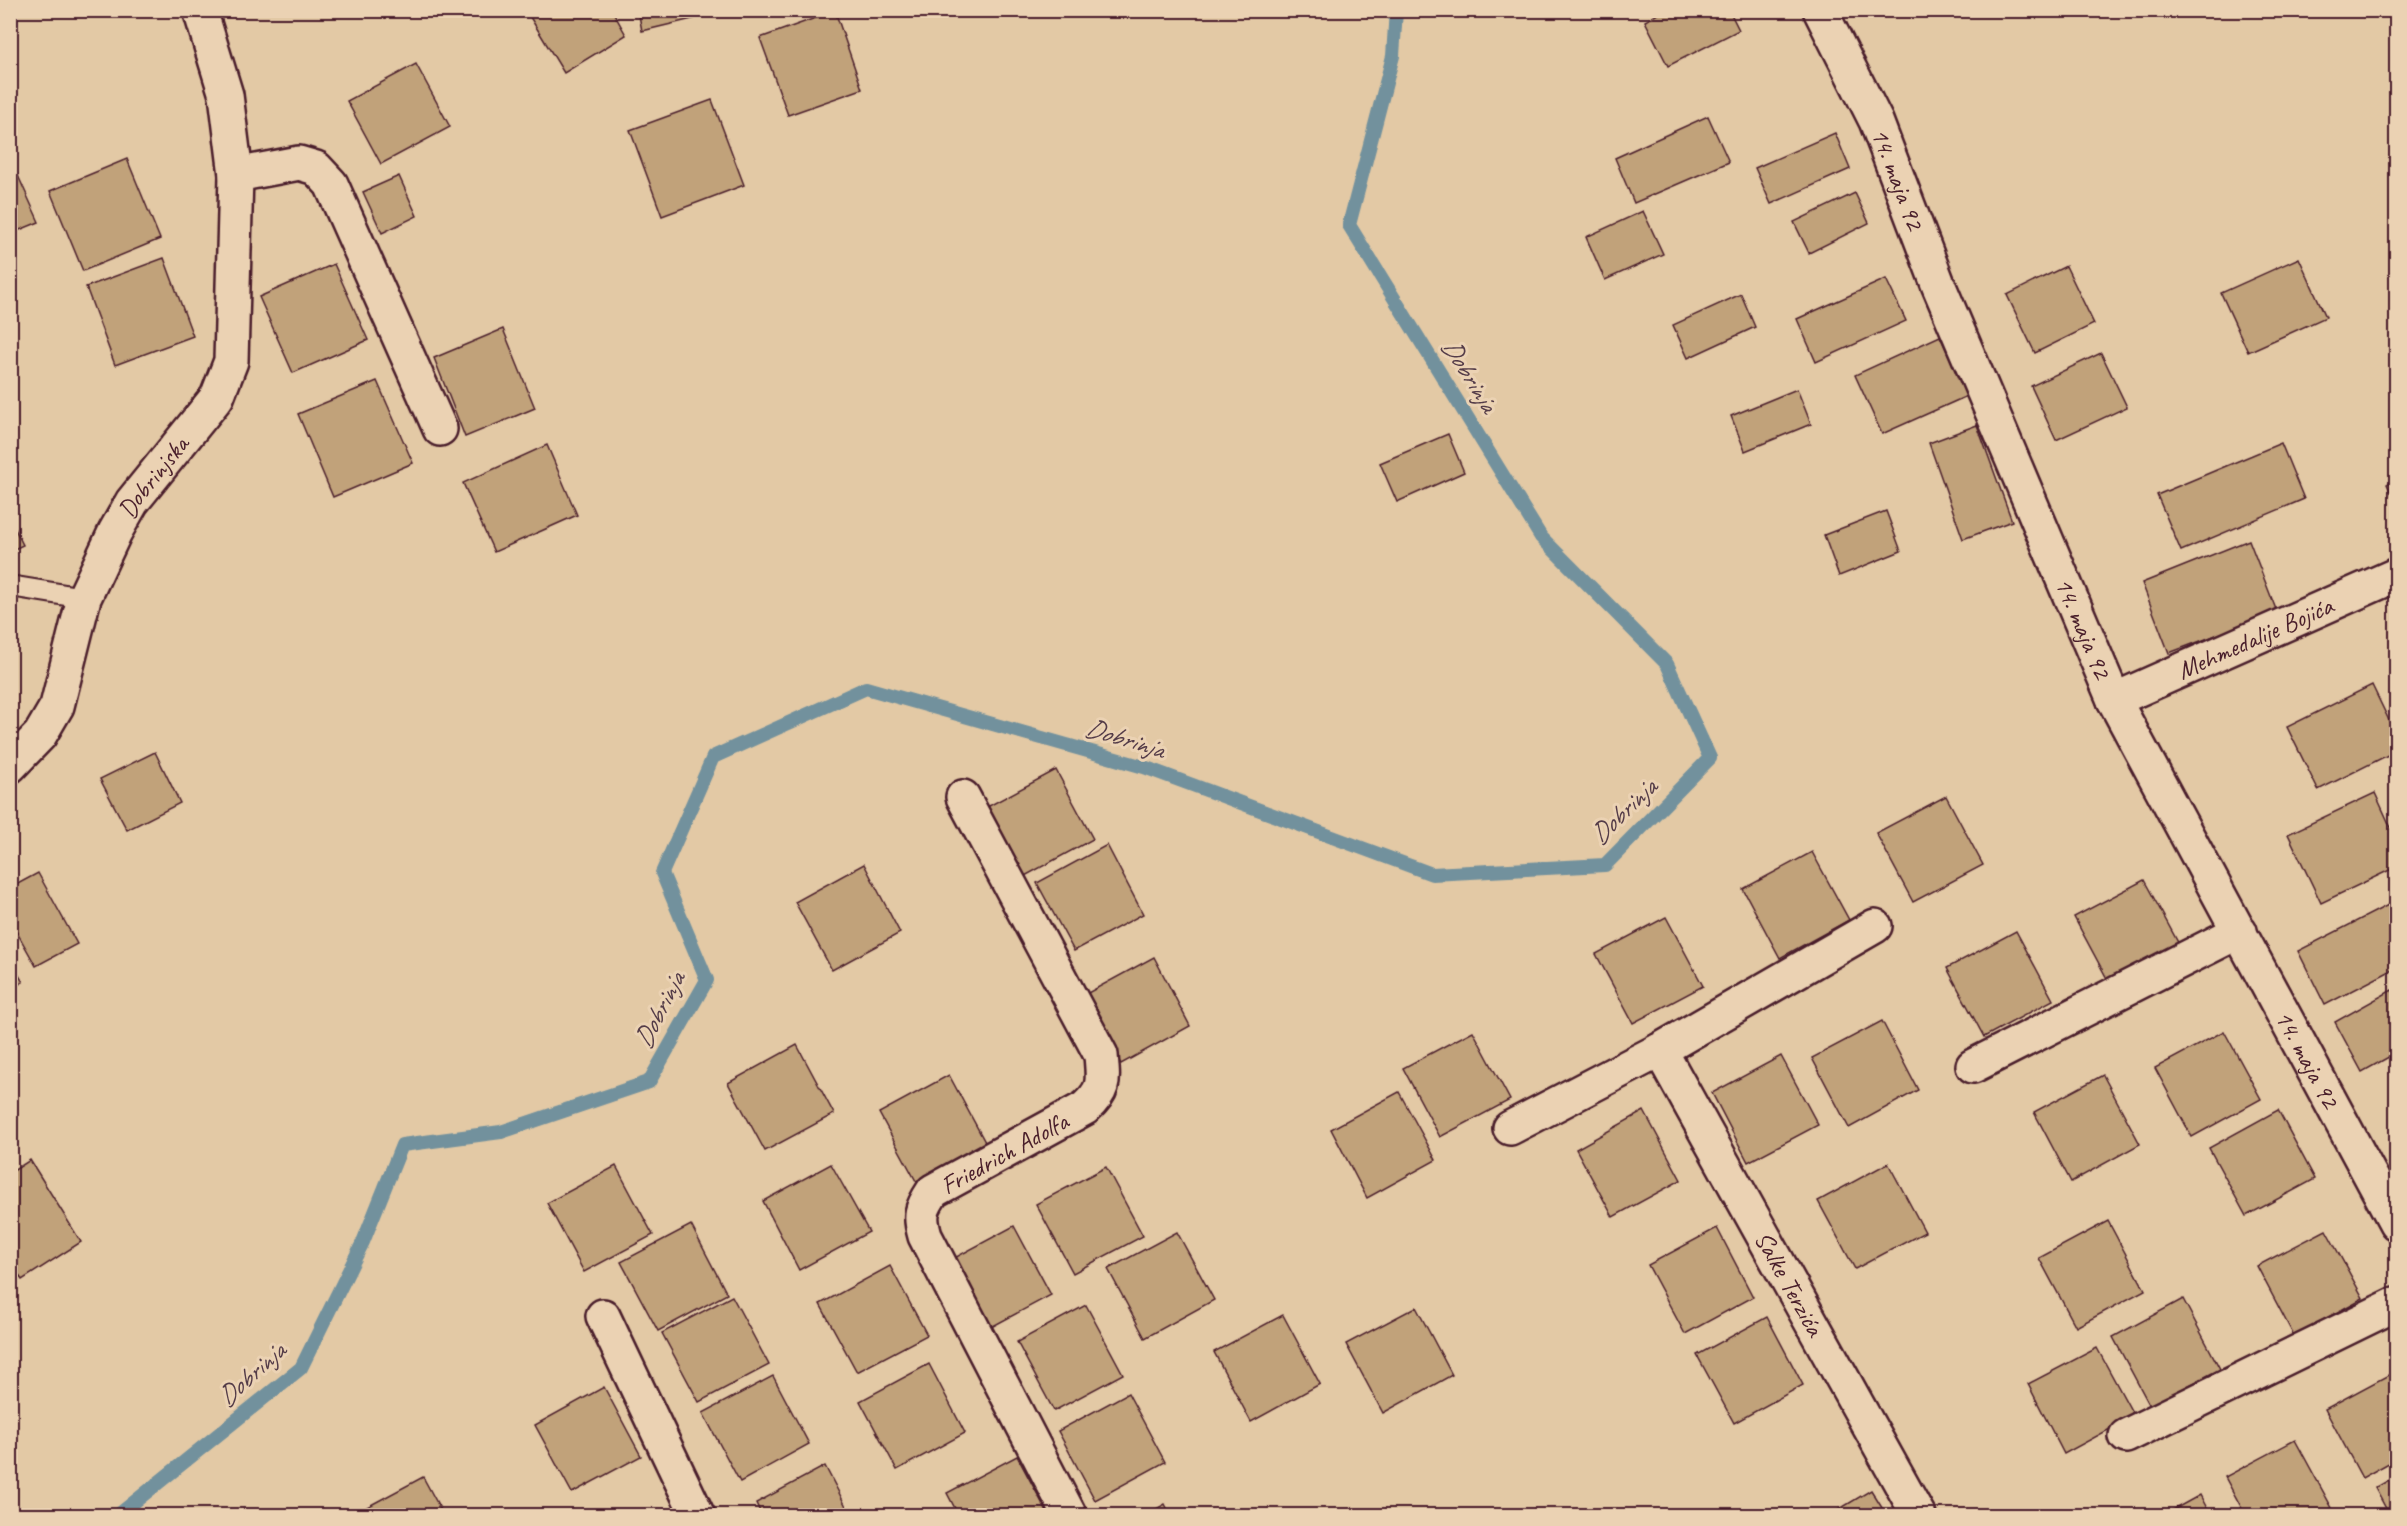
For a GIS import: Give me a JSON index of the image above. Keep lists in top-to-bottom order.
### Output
{
  "streets": {
    "street": [
      "14. maja 92",
      "Dobrinjska",
      "Mehmedalije Bojića",
      "Friedrich Adolfa",
      "Salke Terzića"
    ]
  },
  "crossings": [
    ["14. maja 92", "Mehmedalije Bojića"]
  ],
  "water": ["Dobrinja"]
}
